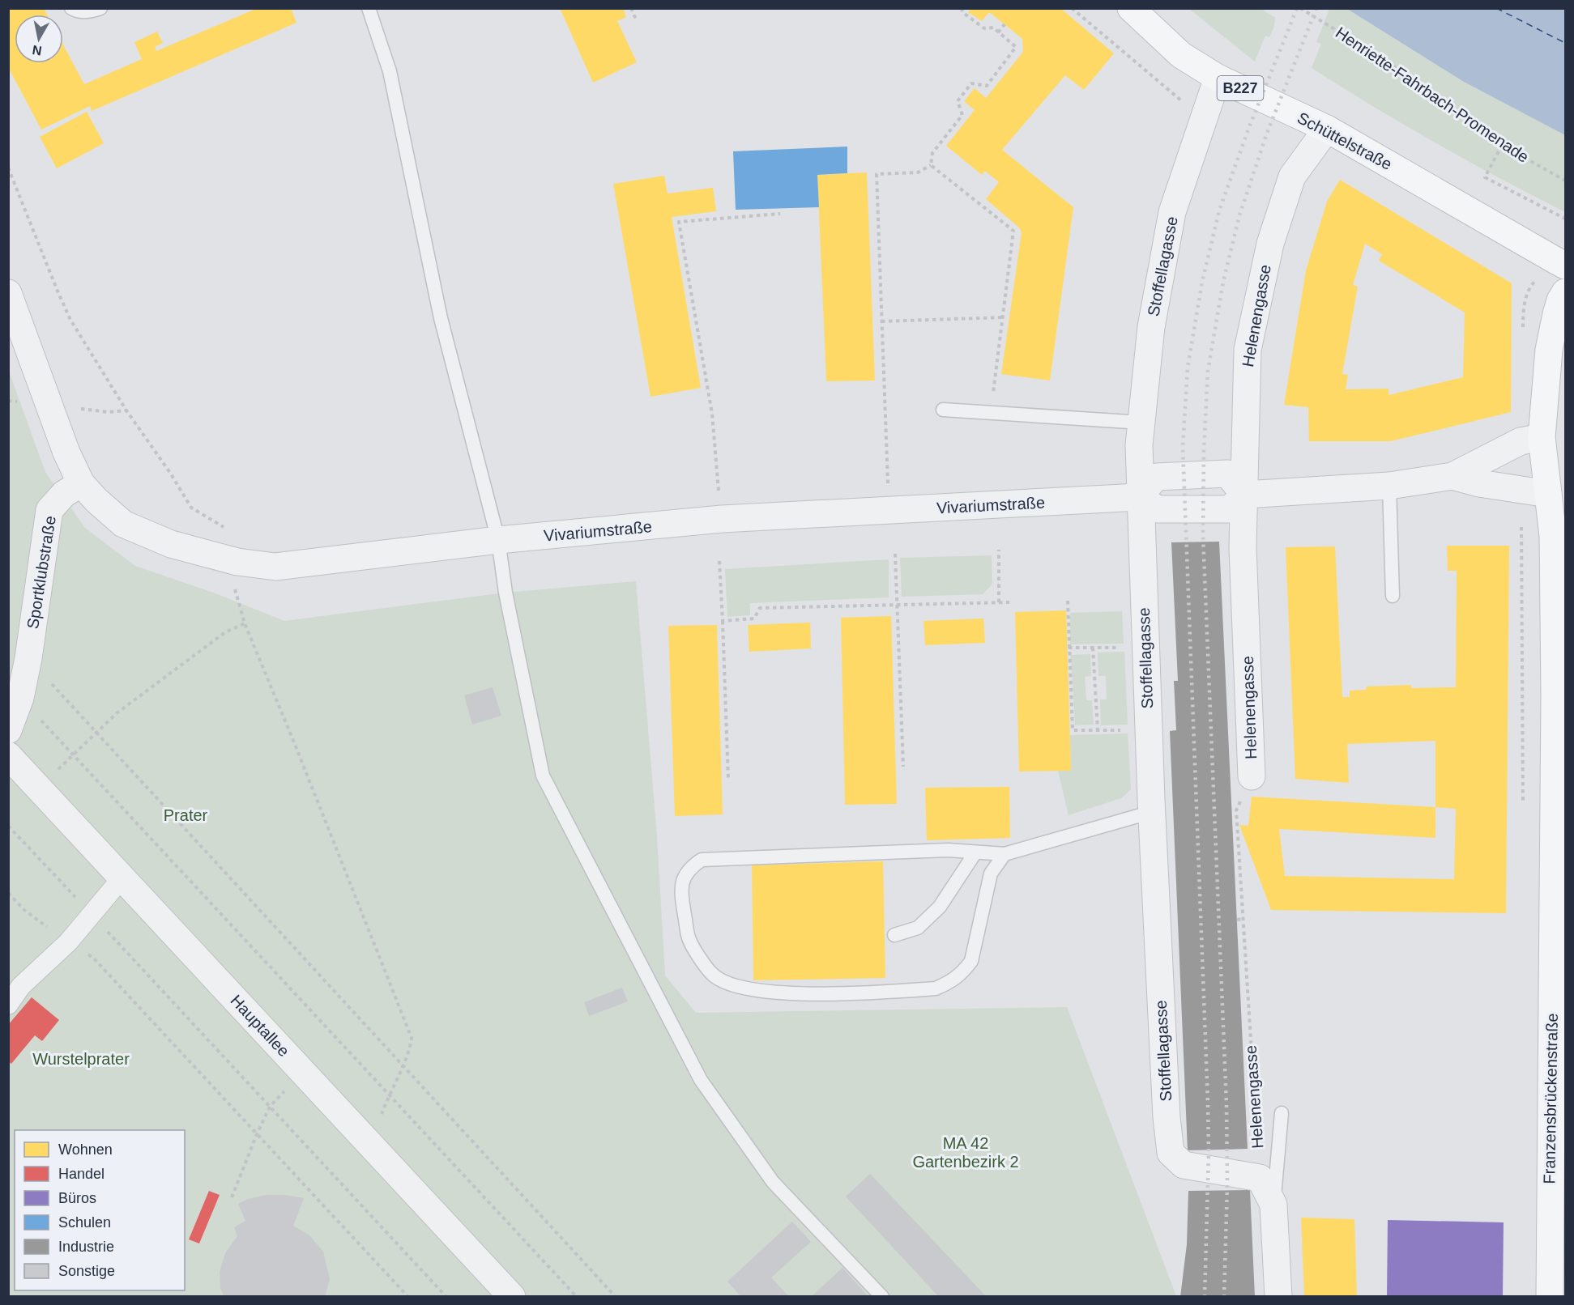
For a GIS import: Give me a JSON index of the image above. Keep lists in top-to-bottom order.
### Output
{
  "streets": {
    "main road": ["B227", "Schüttelstraße", "Franzensbrückenstraße"],
    "street": [
      "Stoffellagasse",
      "Helenengasse",
      "Vivariumstraße",
      "Sportklubstraße",
      "Hauptallee"
    ],
    "path": ["Henriette-Fahrbach-Promenade"]
  },
  "crossings": [
    ["Schüttelstraße", "Stoffellagasse"],
    ["Schüttelstraße", "Helenengasse"],
    ["Stoffellagasse", "Vivariumstraße"],
    ["Vivariumstraße", "Sportklubstraße"]
  ],
  "parks": ["Prater", "Wurstelprater", "MA 42 Gartenbezirk 2"],
  "legend": [
    "Wohnen",
    "Handel",
    "Büros",
    "Schulen",
    "Industrie",
    "Sonstige"
  ],
  "north": "bottom"
}
